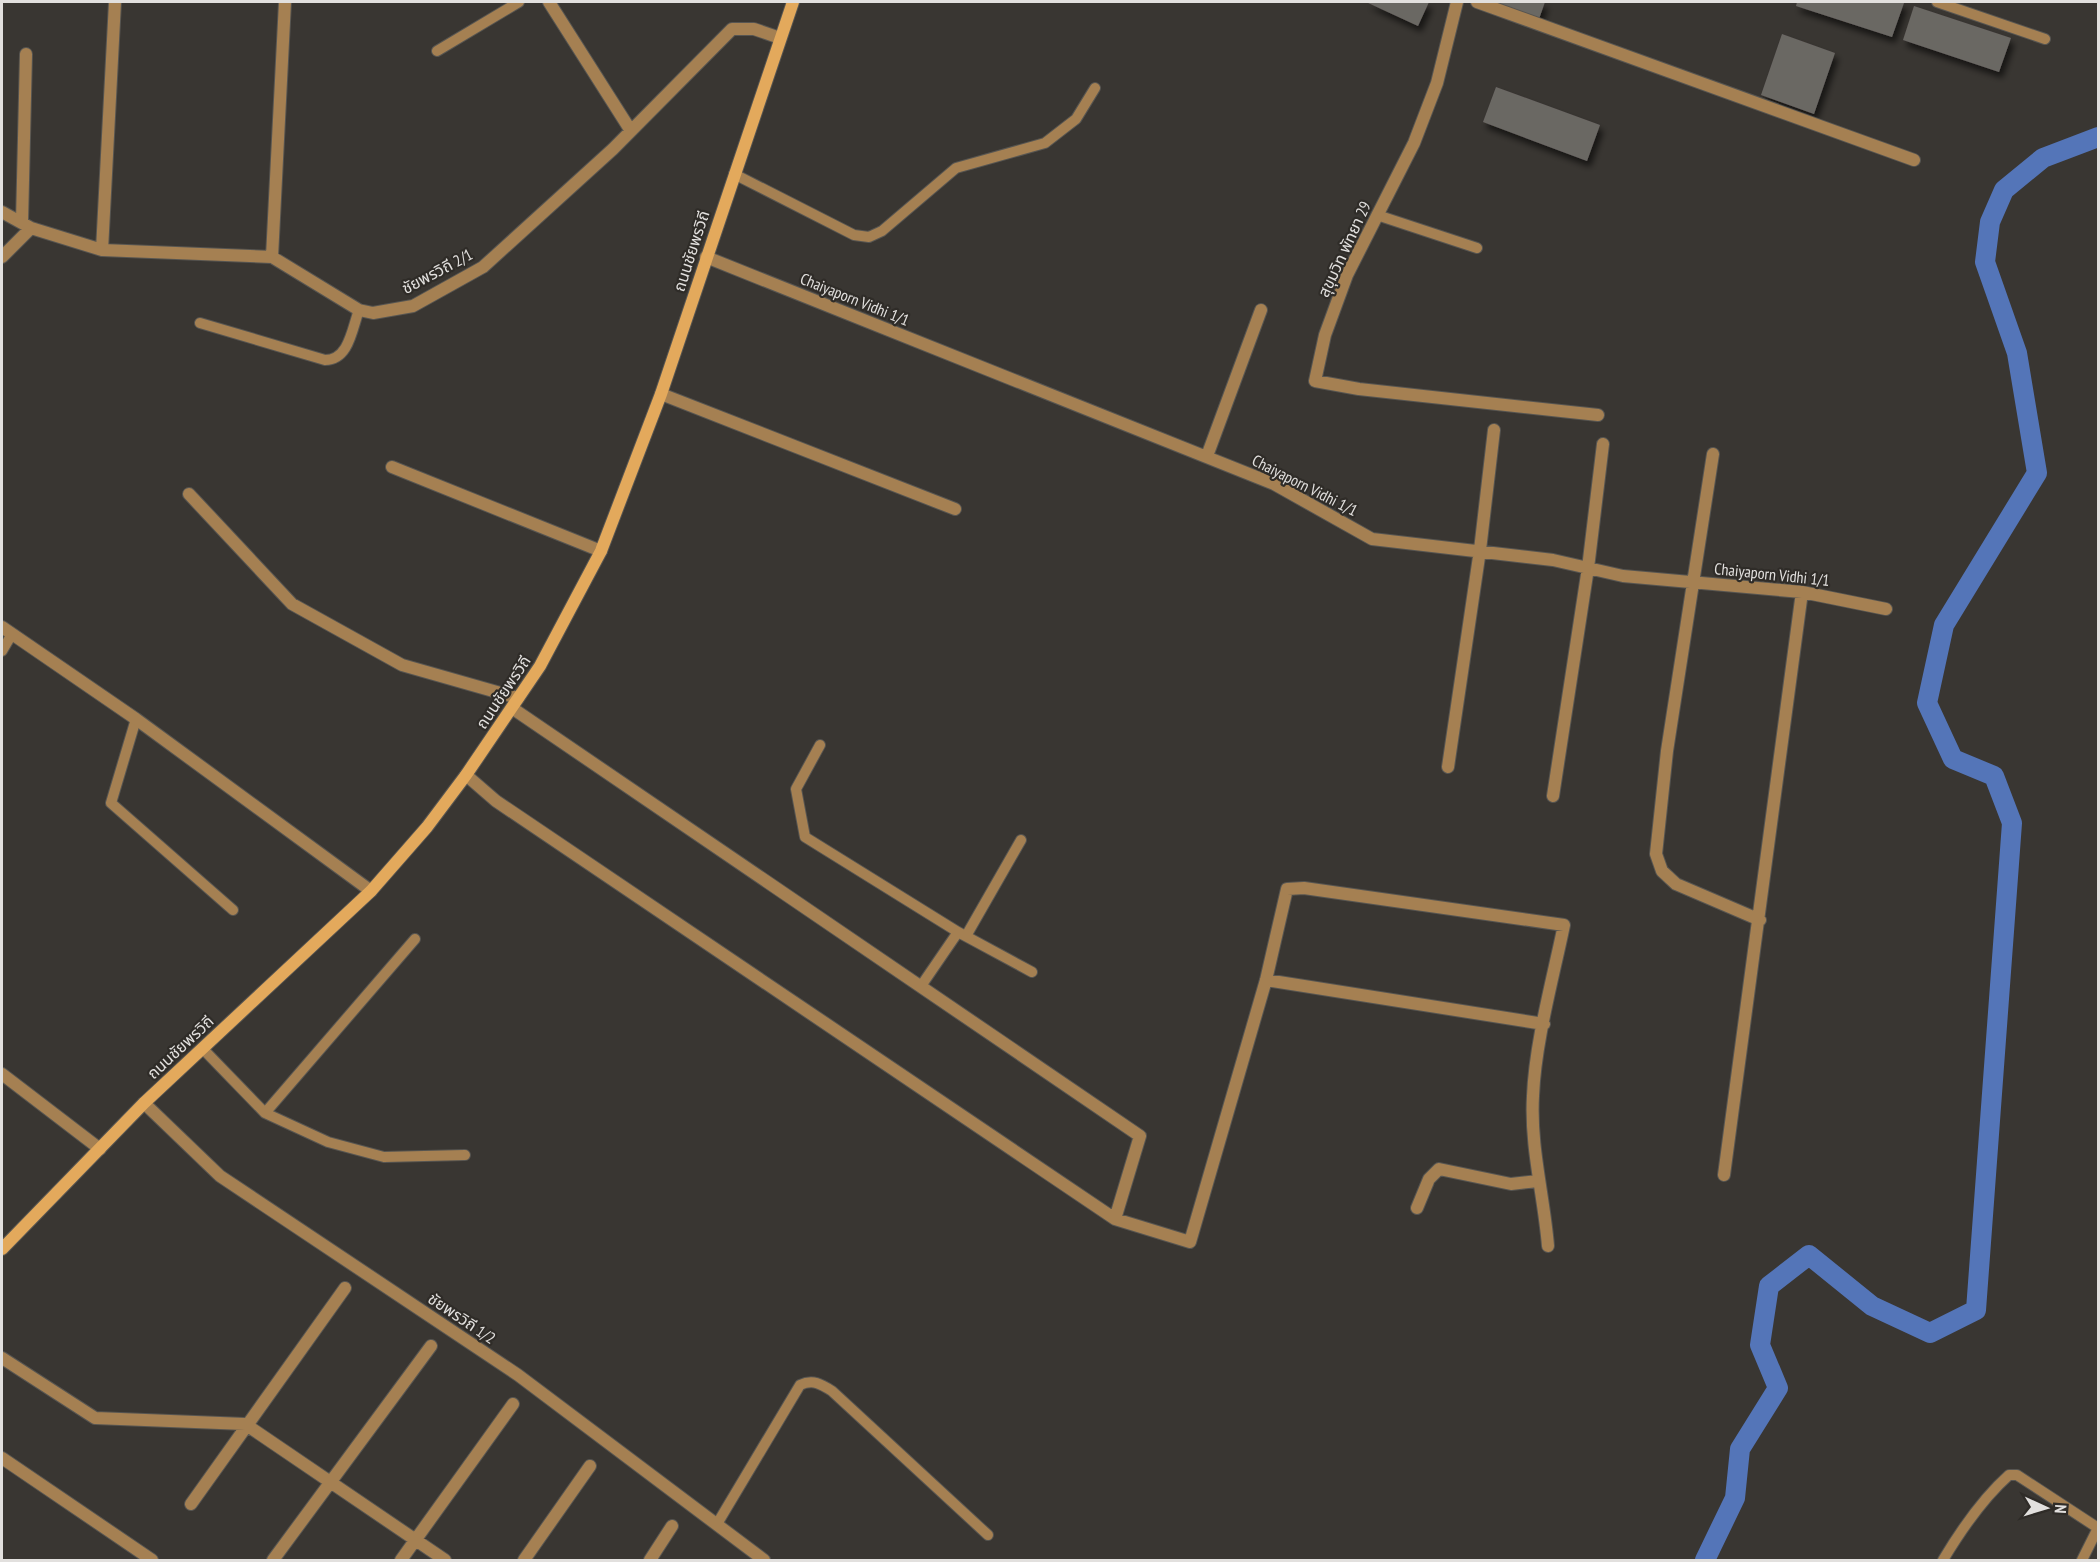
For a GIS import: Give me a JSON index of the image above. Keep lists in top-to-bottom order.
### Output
{
  "streets": {
    "main road": ["ถนนชัยพรวิถี"],
    "street": [
      "สุขุมวิท พัทยา 29",
      "ชัยพรวิถี 2/1",
      "Chaiyaporn Vidhi 1/1",
      "ชัยพรวิถี 1/2"
    ]
  },
  "crossings": [
    ["ถนนชัยพรวิถี", "ชัยพรวิถี 2/1"],
    ["ถนนชัยพรวิถี", "Chaiyaporn Vidhi 1/1"],
    ["ถนนชัยพรวิถี", "ชัยพรวิถี 1/2"]
  ],
  "north": "right"
}
